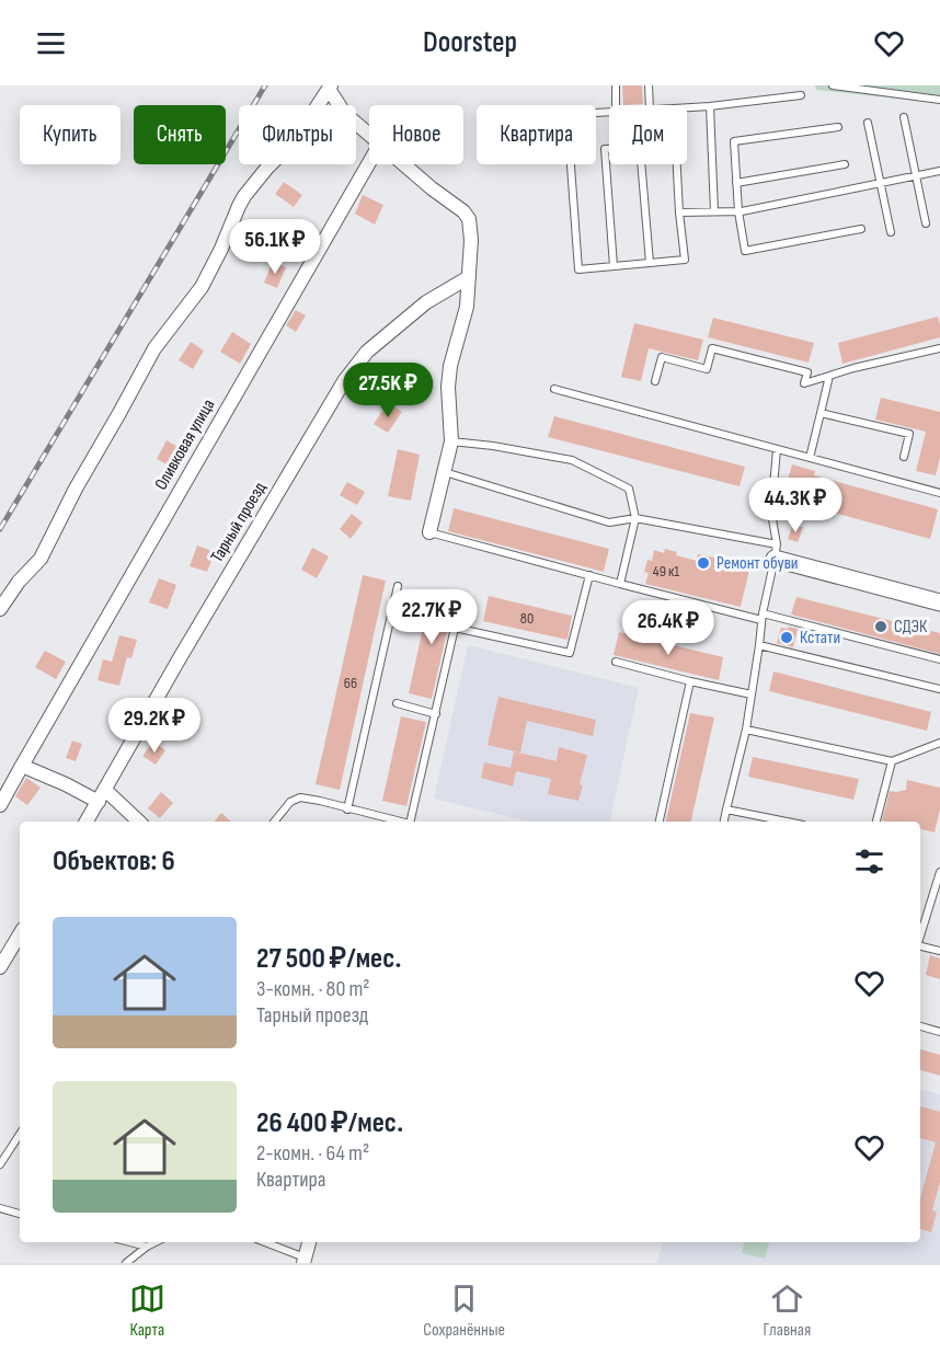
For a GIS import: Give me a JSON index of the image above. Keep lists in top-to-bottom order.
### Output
{
  "streets": {
    "street": ["Оливковая улица", "Тарный проезд"]
  },
  "places": ["Ремонт обуви", "СДЭК", "Кстати"],
  "house_numbers": ["49 к1", "80", "66"],
  "page": {
    "header": "Doorstep",
    "chip": [
      "Купить",
      "Снять",
      "Фильтры",
      "Новое",
      "Квартира",
      "Дом"
    ],
    "price": [
      "56.1K ₽",
      "27.5K ₽",
      "44.3K ₽",
      "22.7K ₽",
      "26.4K ₽",
      "29.2K ₽"
    ],
    "heading": "Объектов: 6",
    "list": [
      {
        "name": "27 500 ₽/мес.",
        "note": "3-комн. · 80 m² · Тарный проезд"
      },
      {
        "name": "26 400 ₽/мес.",
        "note": "2-комн. · 64 m² · Квартира"
      }
    ],
    "tabs": ["Карта", "Сохранённые", "Главная"]
  }
}
